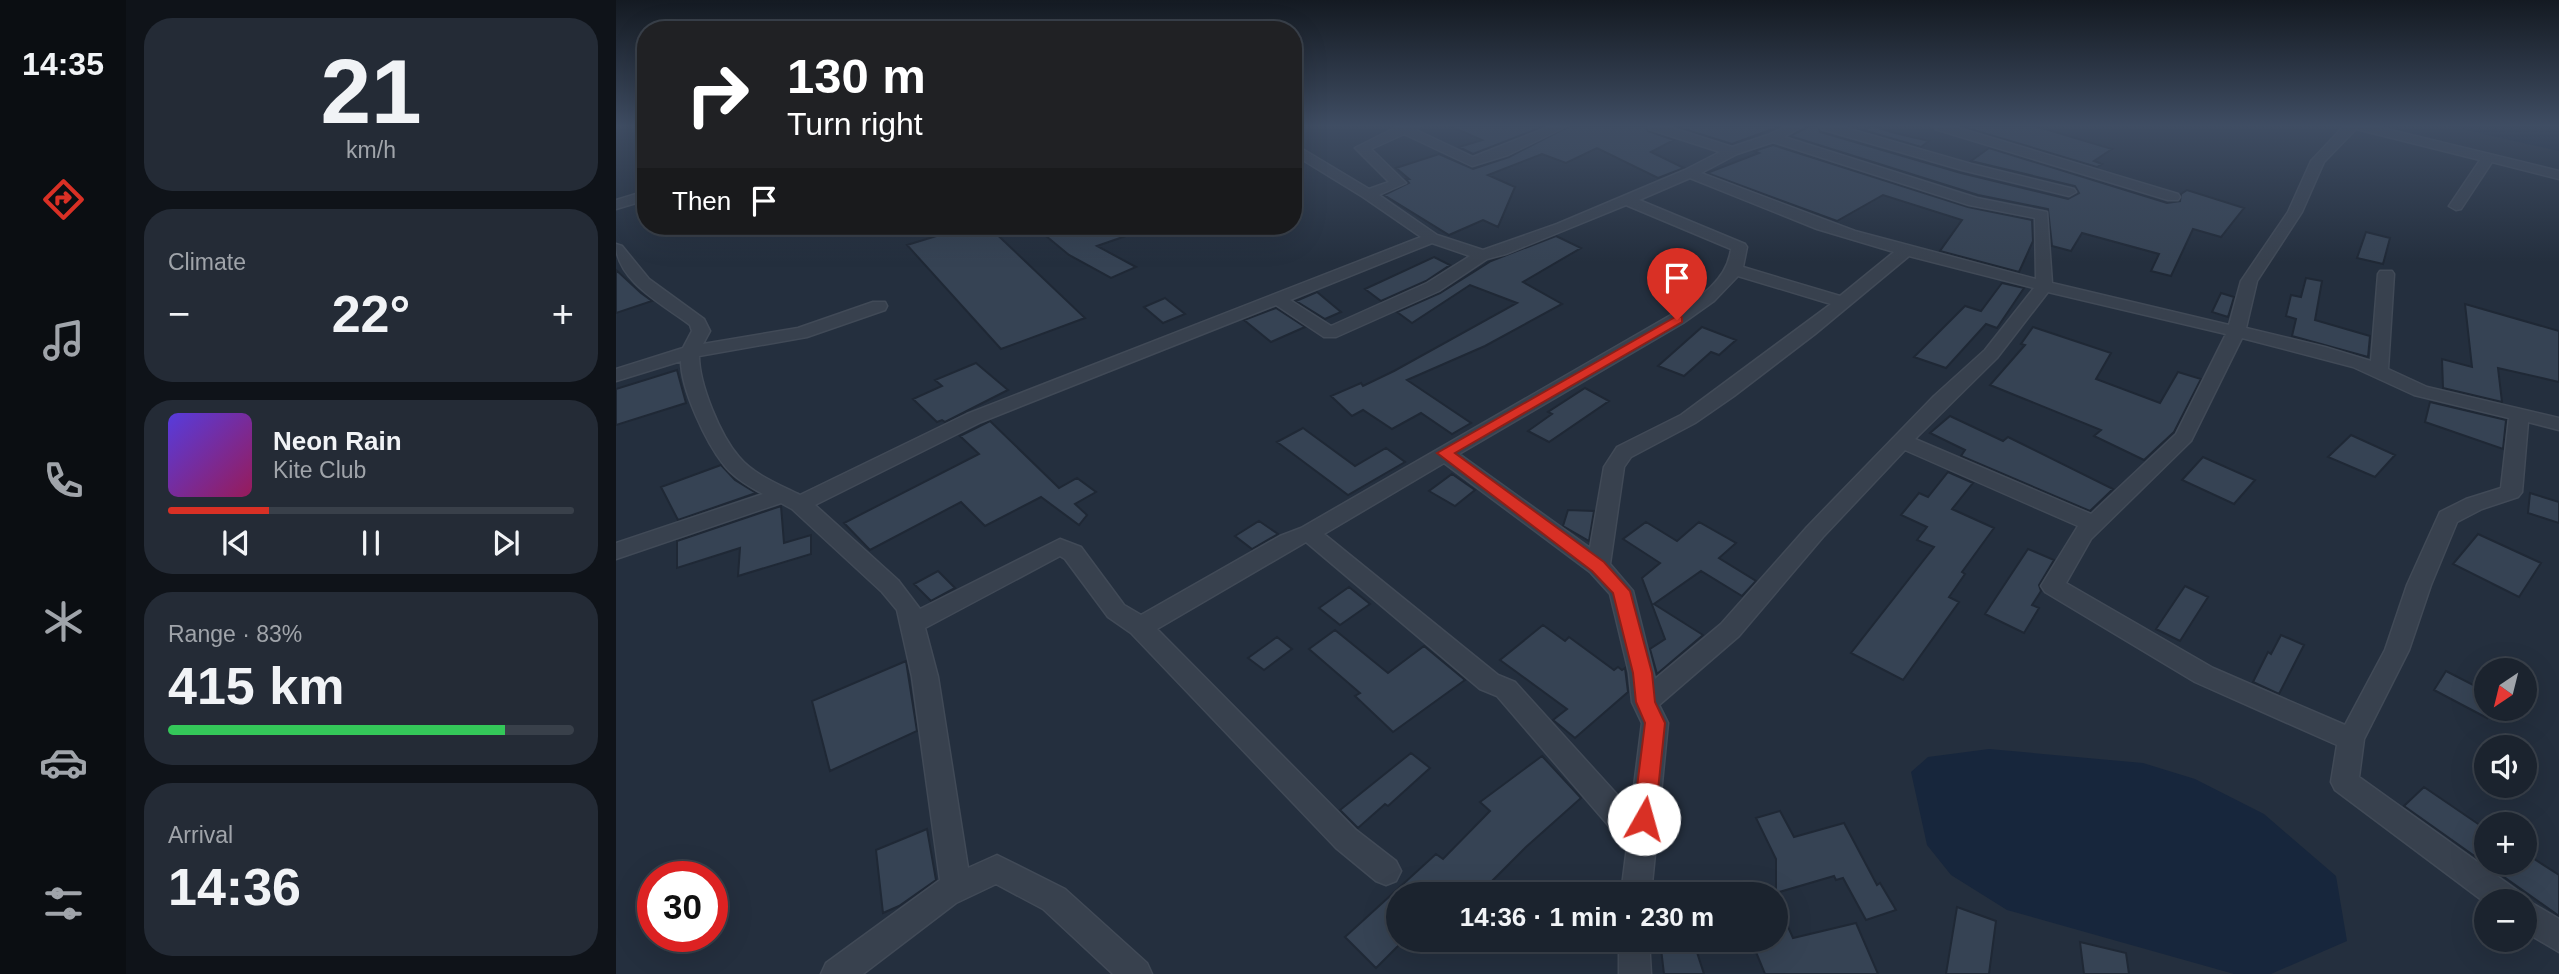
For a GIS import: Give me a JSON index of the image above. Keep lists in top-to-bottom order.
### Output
{
  "north": "bottom left",
  "page": {
    "tabs": "14:35",
    "tile": [
      ["21", "km/h"],
      "Climate",
      ["Range · 83%", "415 km"],
      ["Arrival", "14:36"]
    ],
    "turn": ["130 m", "Turn right"],
    "then": "Then",
    "heat": ["−", "22°", "+"],
    "song": ["Neon Rain", "Kite Club"],
    "map_buttons": ["+", "−"],
    "limit": "30",
    "trip": "14:36 · 1 min · 230 m"
  }
}
